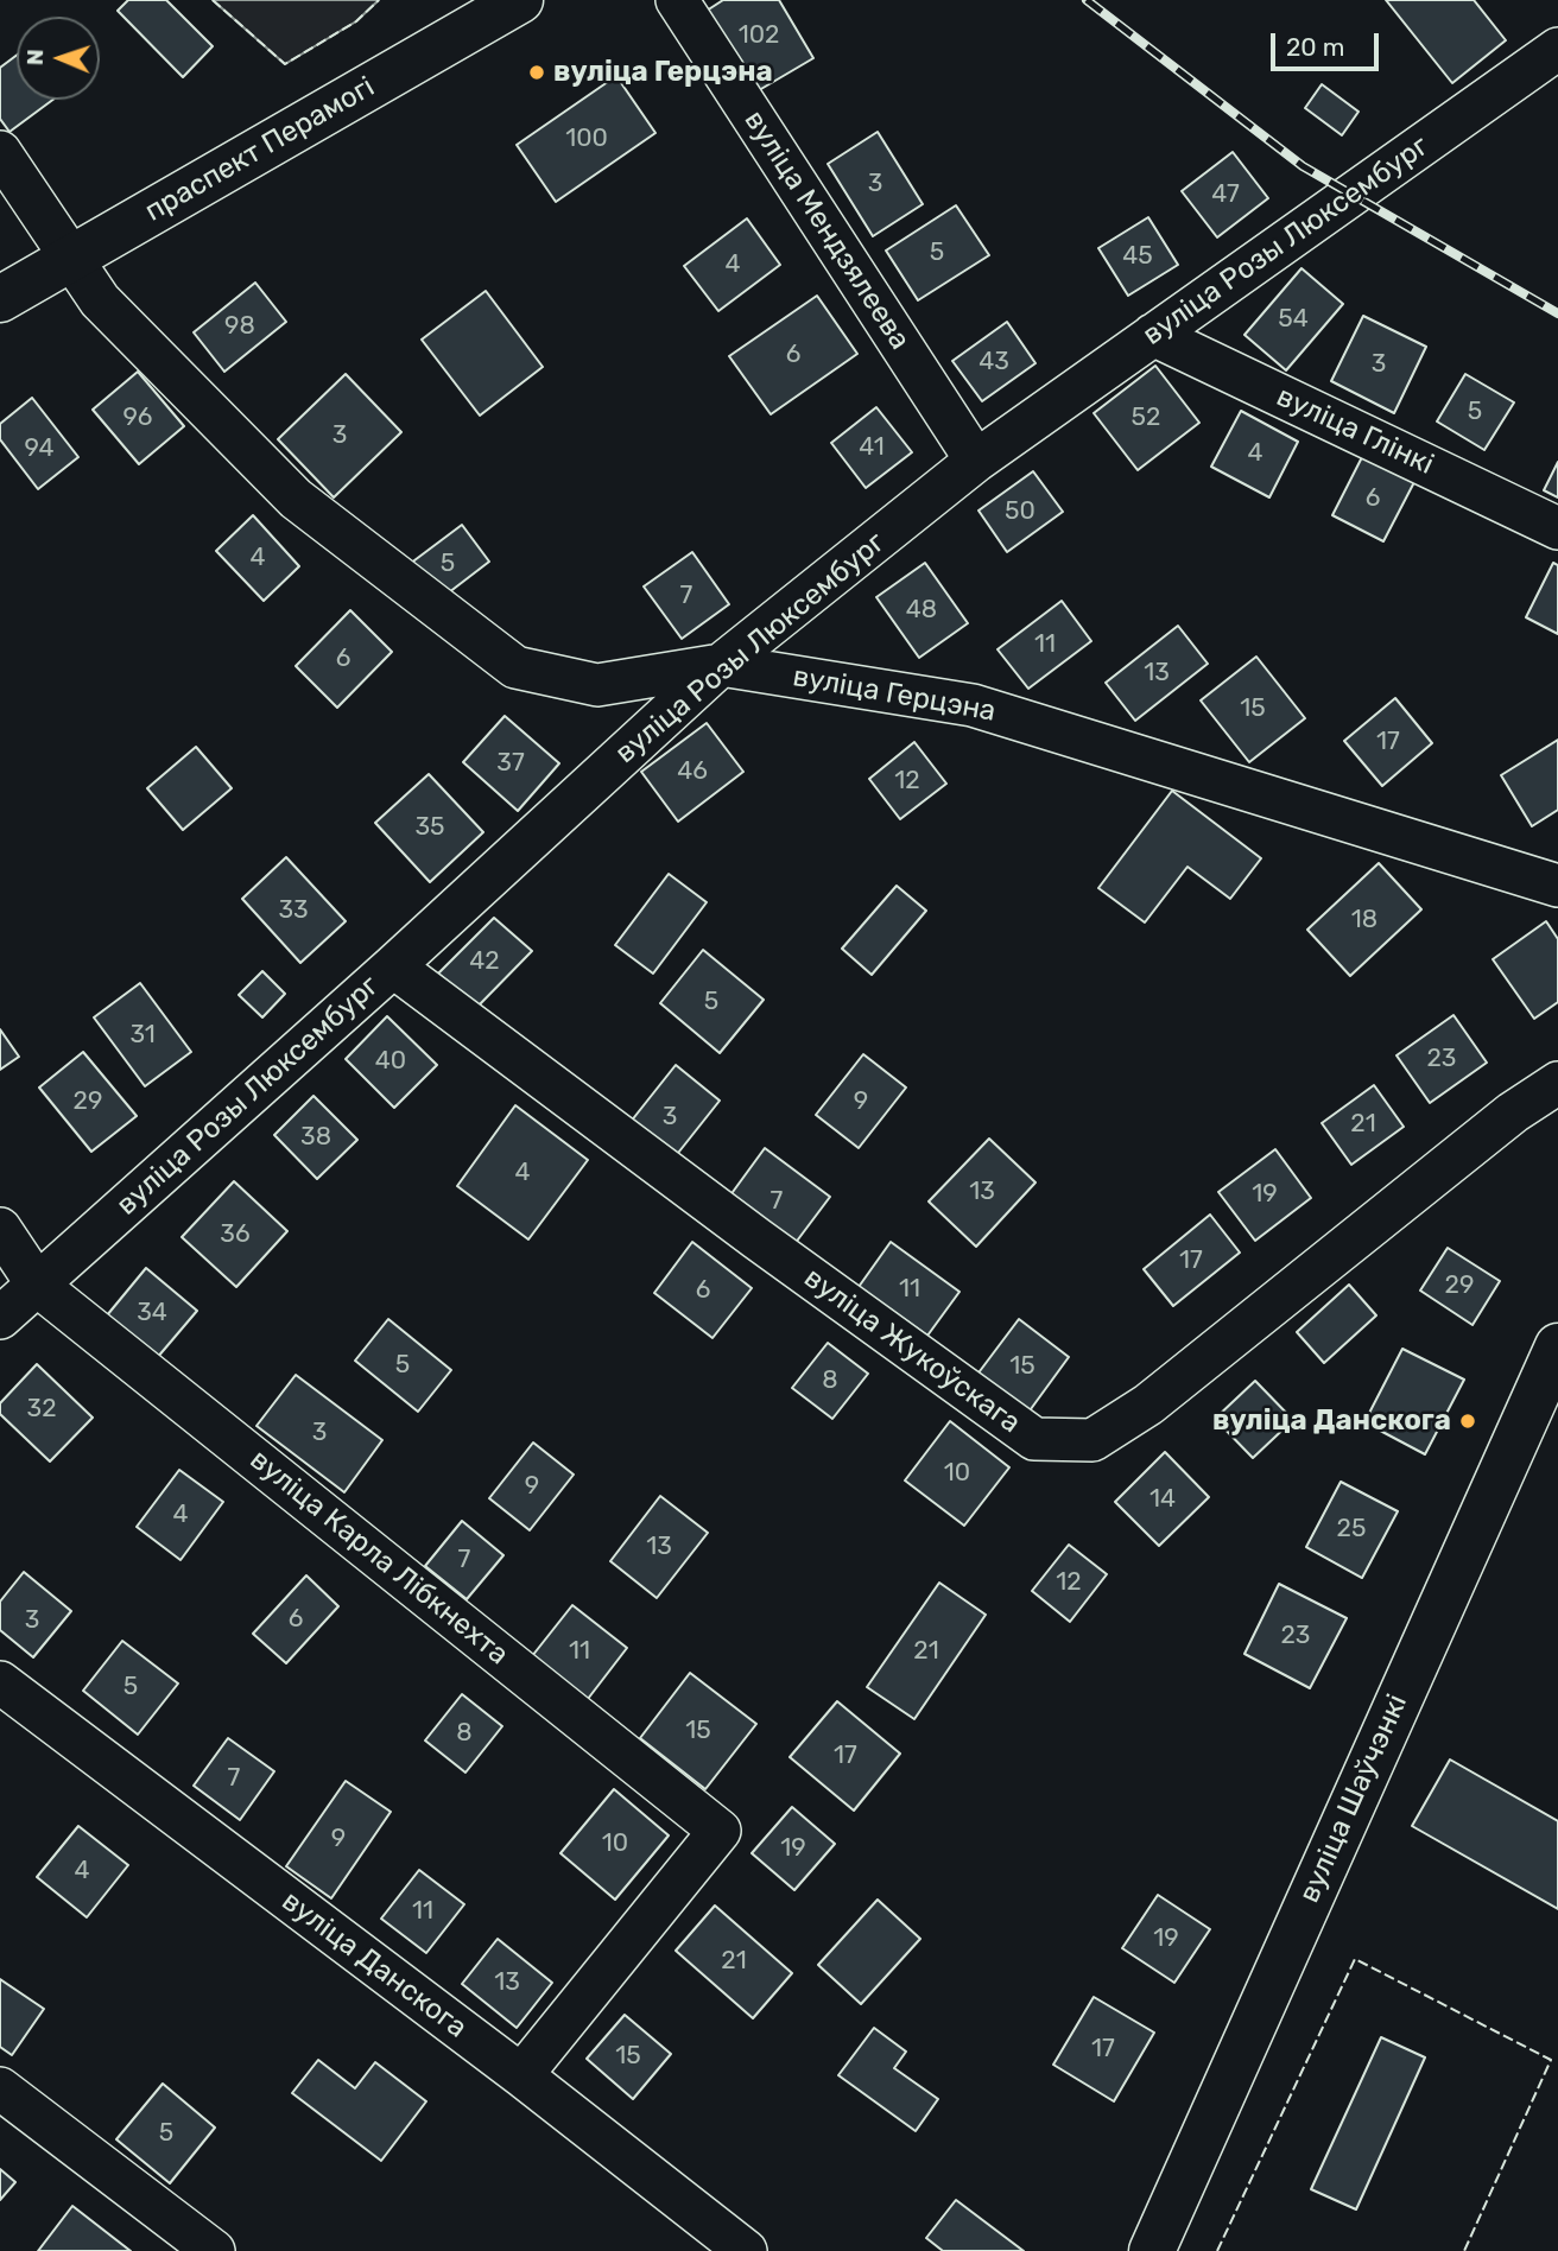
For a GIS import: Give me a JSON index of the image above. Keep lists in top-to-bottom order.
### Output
{
  "streets": {
    "main road": ["праспект Перамогі", "вуліца Шаўчэнкі"],
    "street": [
      "вуліца Мендзялеева",
      "вуліца Розы Люксембург",
      "вуліца Глінкі",
      "вуліца Герцэна",
      "вуліца Жукоўскага",
      "вуліца Карла Лібкнехта",
      "вуліца Данскога"
    ]
  },
  "crossings": [
    ["праспект Перамогі", "вуліца Герцэна"],
    ["вуліца Мендзялеева", "вуліца Розы Люксембург"],
    ["вуліца Розы Люксембург", "вуліца Глінкі"],
    ["вуліца Розы Люксембург", "вуліца Герцэна"],
    ["вуліца Розы Люксембург", "вуліца Жукоўскага"],
    ["вуліца Розы Люксембург", "вуліца Карла Лібкнехта"],
    ["вуліца Карла Лібкнехта", "вуліца Данскога"]
  ],
  "places": ["вуліца Герцэна", "вуліца Данскога"],
  "house_numbers": [
    "102",
    "100",
    "3",
    "47",
    "5",
    "45",
    "4",
    "54",
    "98",
    "6",
    "43",
    "3",
    "5",
    "96",
    "52",
    "3",
    "41",
    "94",
    "4",
    "6",
    "50",
    "4",
    "5",
    "7",
    "48",
    "11",
    "6",
    "13",
    "15",
    "17",
    "37",
    "46",
    "12",
    "35",
    "33",
    "18",
    "42",
    "5",
    "31",
    "23",
    "40",
    "29",
    "9",
    "3",
    "21",
    "38",
    "4",
    "13",
    "19",
    "7",
    "36",
    "17",
    "29",
    "11",
    "6",
    "34",
    "5",
    "15",
    "8",
    "32",
    "3",
    "10",
    "9",
    "14",
    "4",
    "25",
    "13",
    "7",
    "12",
    "6",
    "3",
    "23",
    "11",
    "21",
    "5",
    "15",
    "8",
    "17",
    "7",
    "9",
    "10",
    "19",
    "4",
    "11",
    "19",
    "21",
    "13",
    "17",
    "15",
    "5"
  ],
  "scale_bar": "20 m",
  "north": "left"
}
